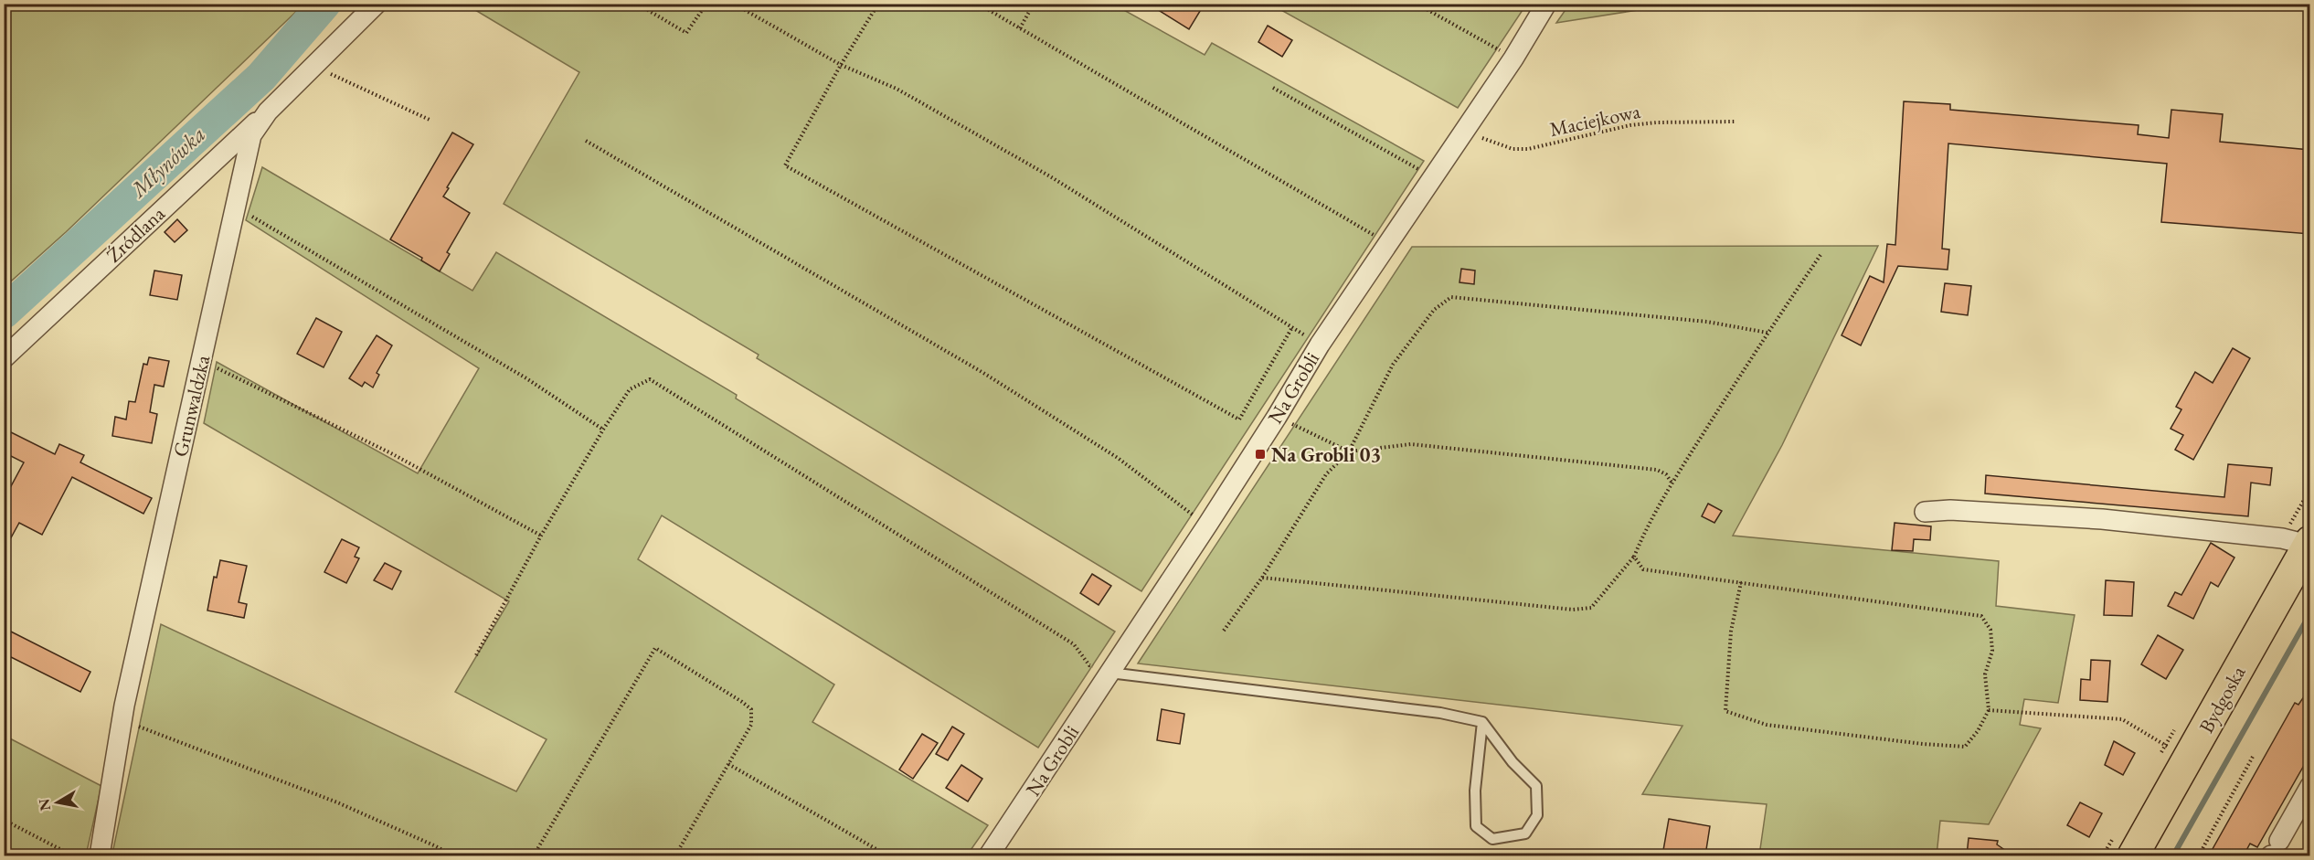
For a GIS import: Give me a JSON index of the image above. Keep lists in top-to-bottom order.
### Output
{
  "streets": {
    "main road": ["Bydgoska"],
    "street": ["Źródlana", "Na Grobli", "Grunwaldzka"],
    "path": ["Maciejkowa"]
  },
  "crossings": [
    ["Maciejkowa", "Na Grobli"],
    ["Źródlana", "Grunwaldzka"]
  ],
  "water": ["Młynówka"],
  "places": {
    "transit": ["Na Grobli 03"]
  },
  "north": "left"
}
